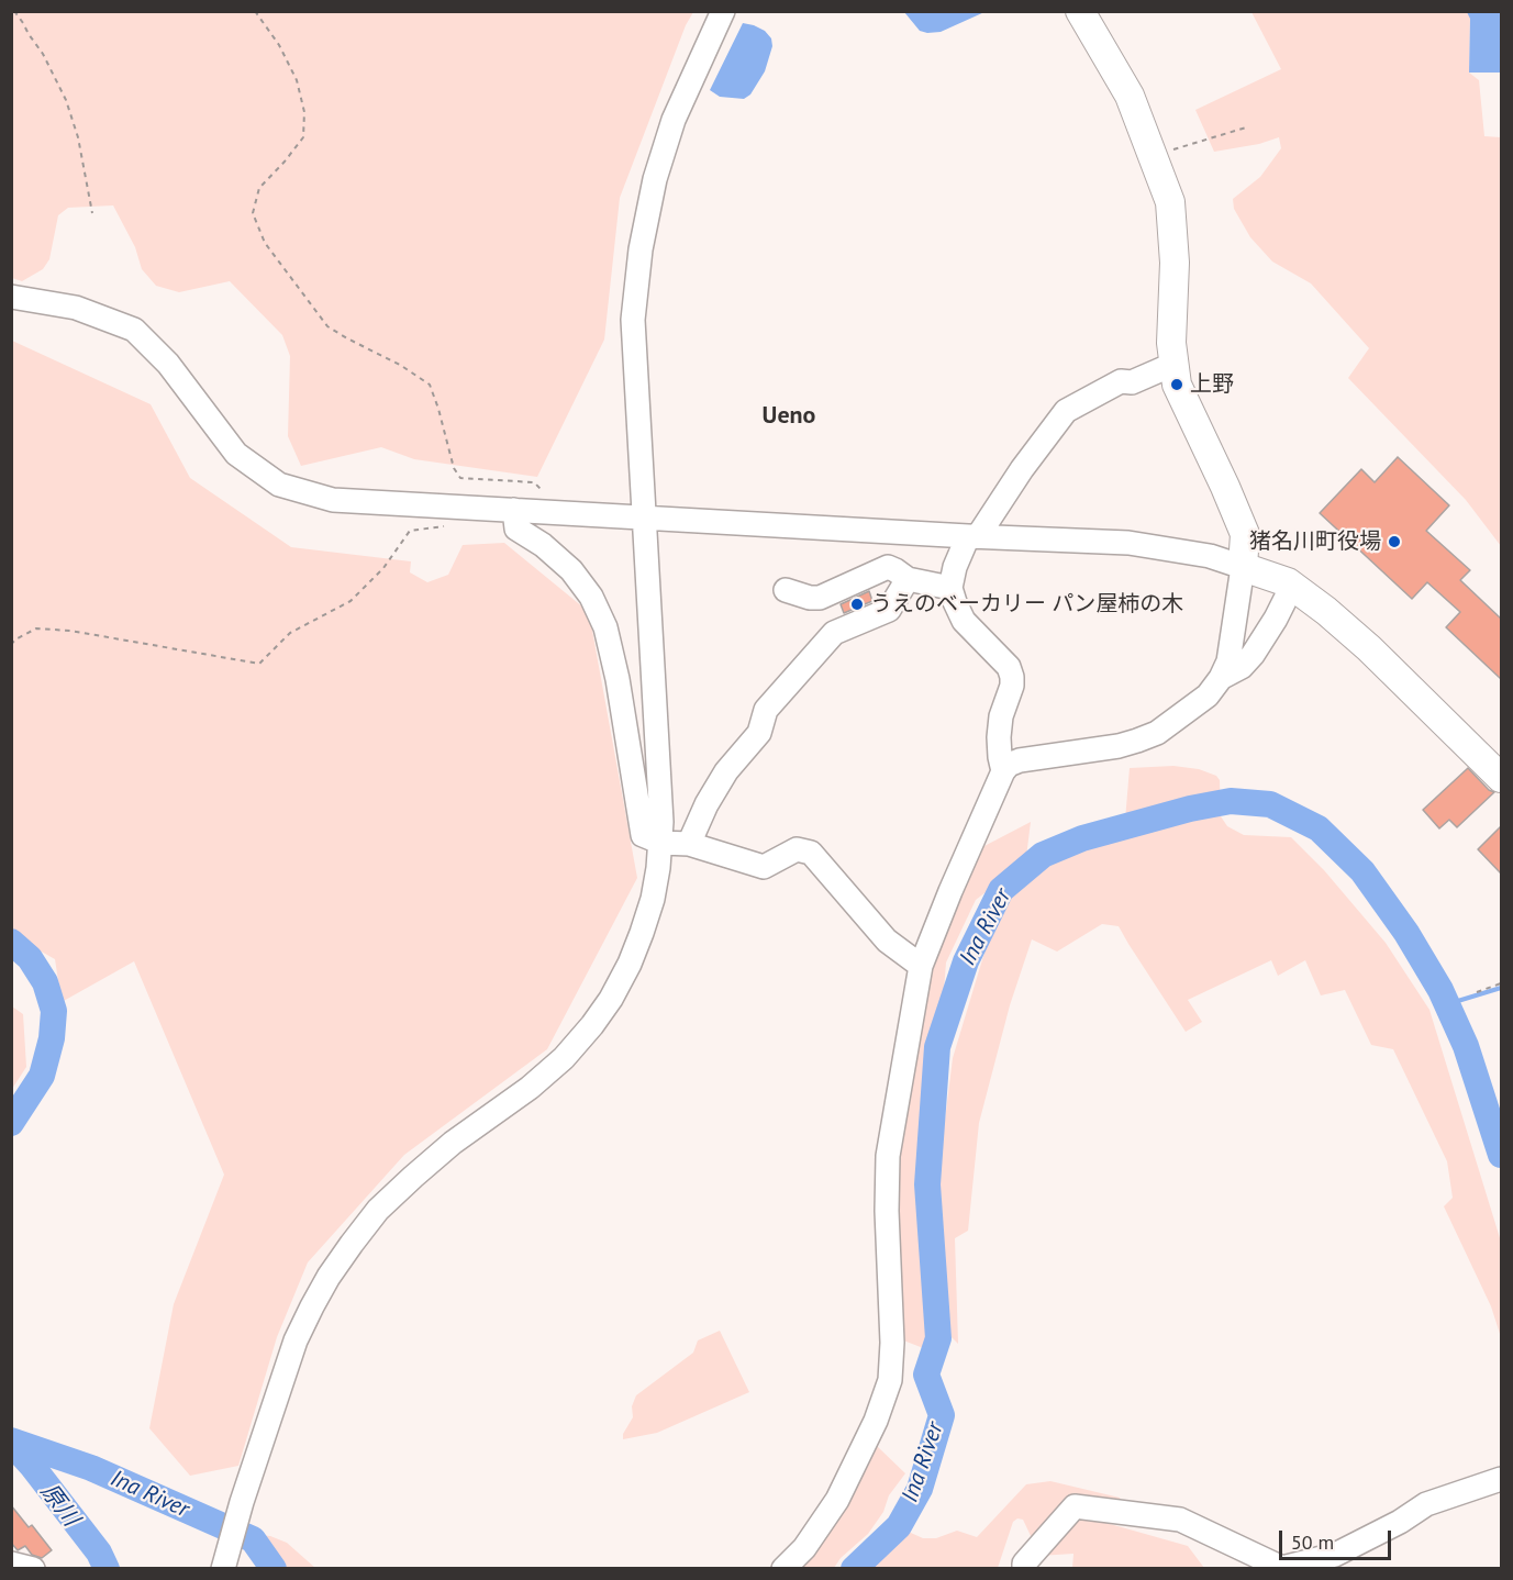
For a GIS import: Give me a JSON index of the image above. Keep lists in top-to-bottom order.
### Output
{
  "districts": ["Ueno"],
  "water": ["Ina River", "原川"],
  "places": ["上野", "猪名川町役場", "うえのベーカリー パン屋柿の木"],
  "scale_bar": "50 m"
}
